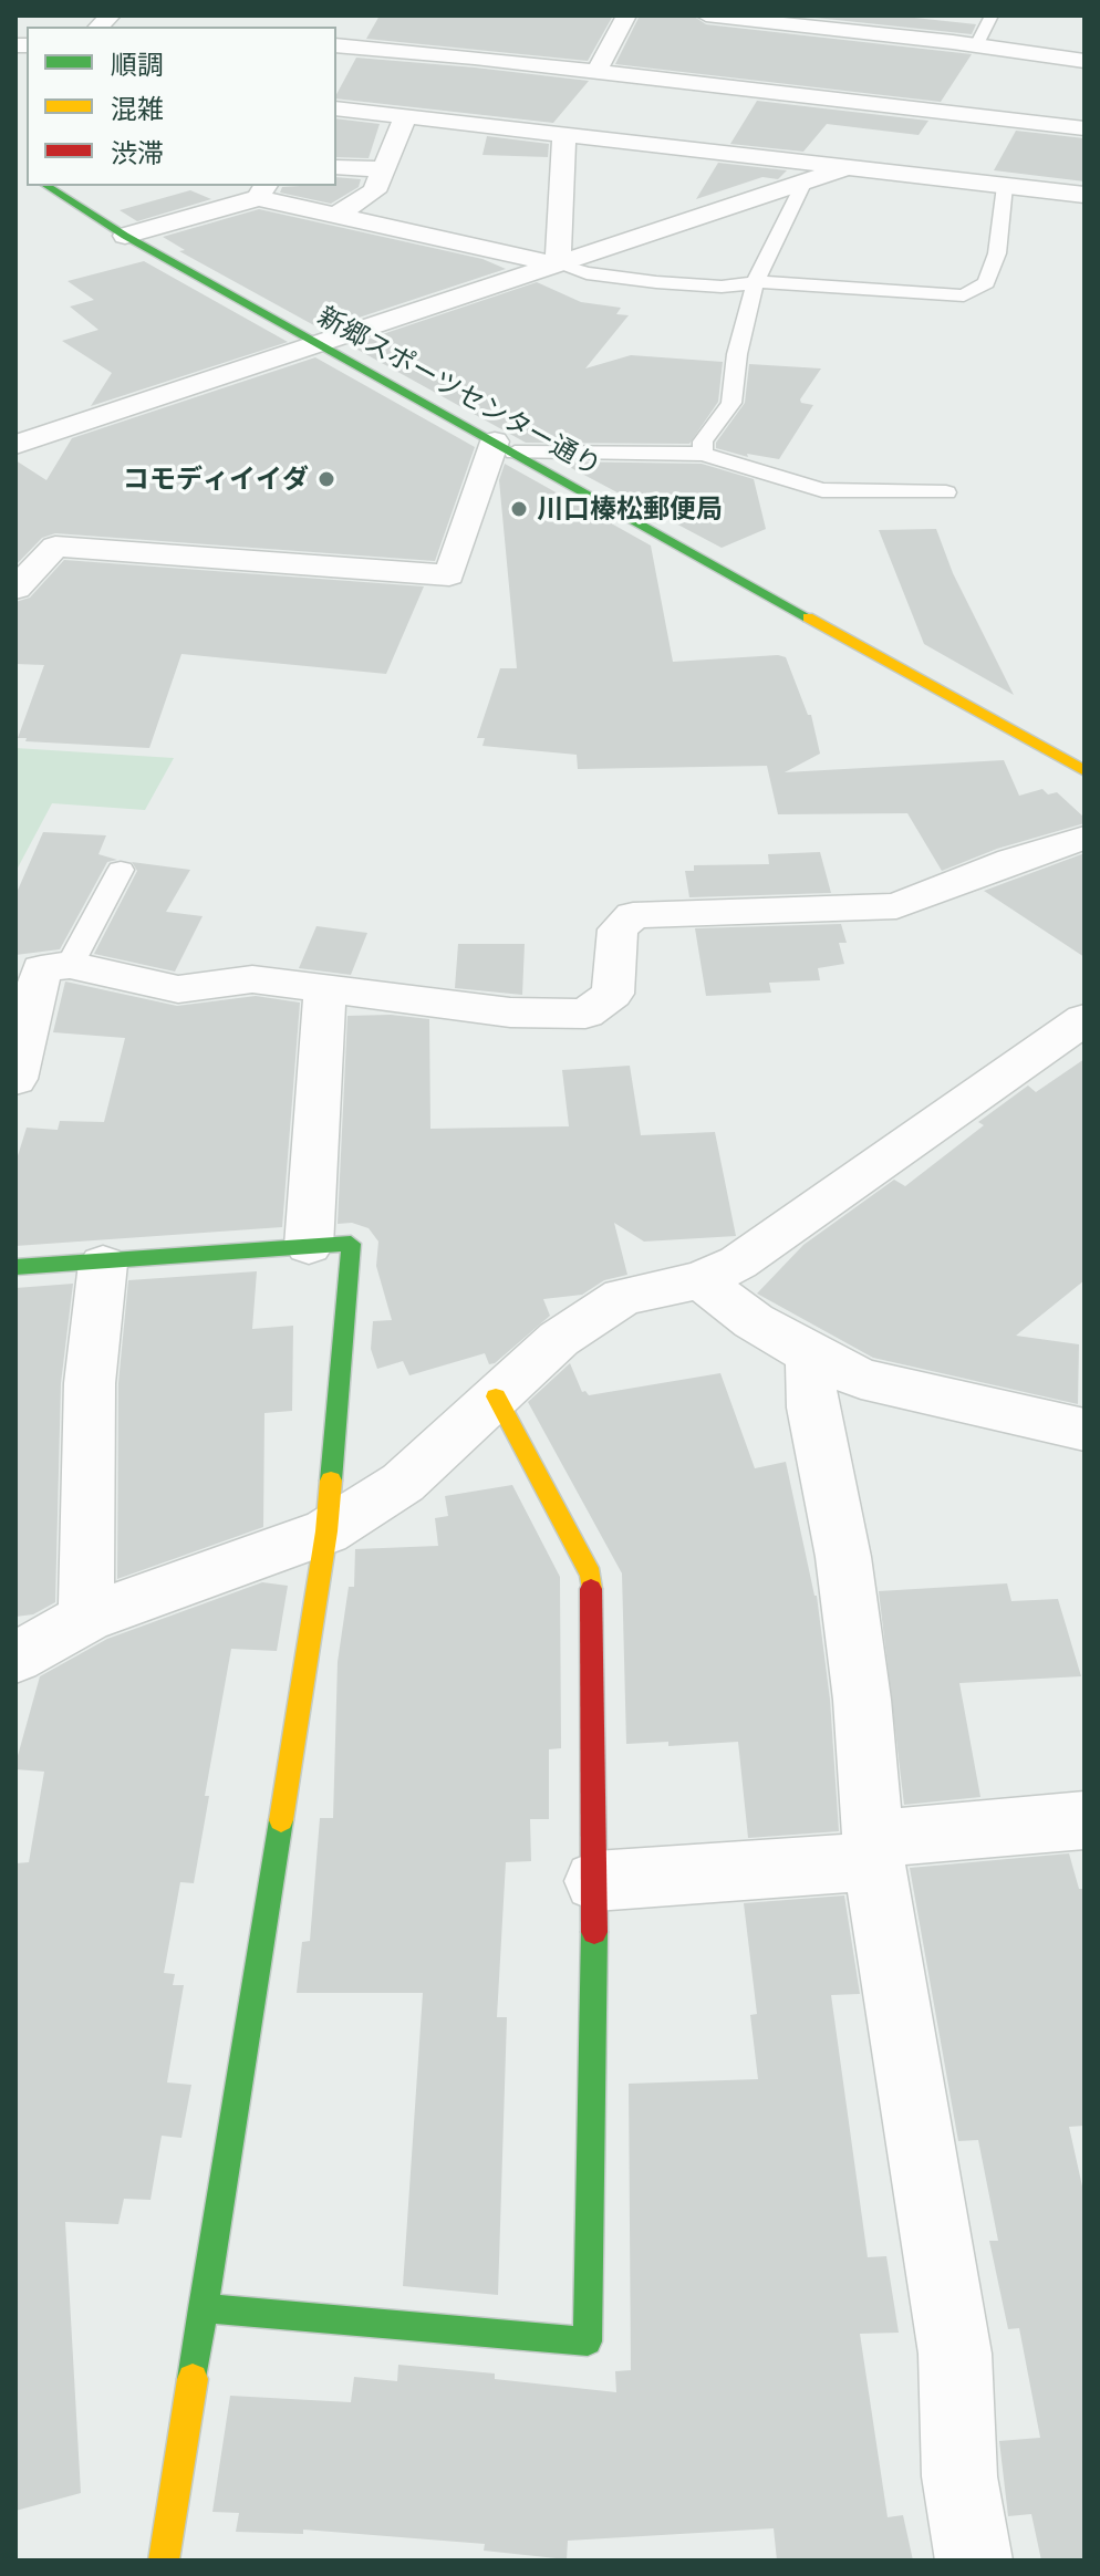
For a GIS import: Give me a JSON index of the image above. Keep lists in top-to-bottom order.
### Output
{
  "streets": {
    "street": ["新郷スポーツセンター通り"]
  },
  "places": ["コモディイイダ", "川口榛松郵便局"],
  "legend": ["順調", "混雑", "渋滞"]
}
